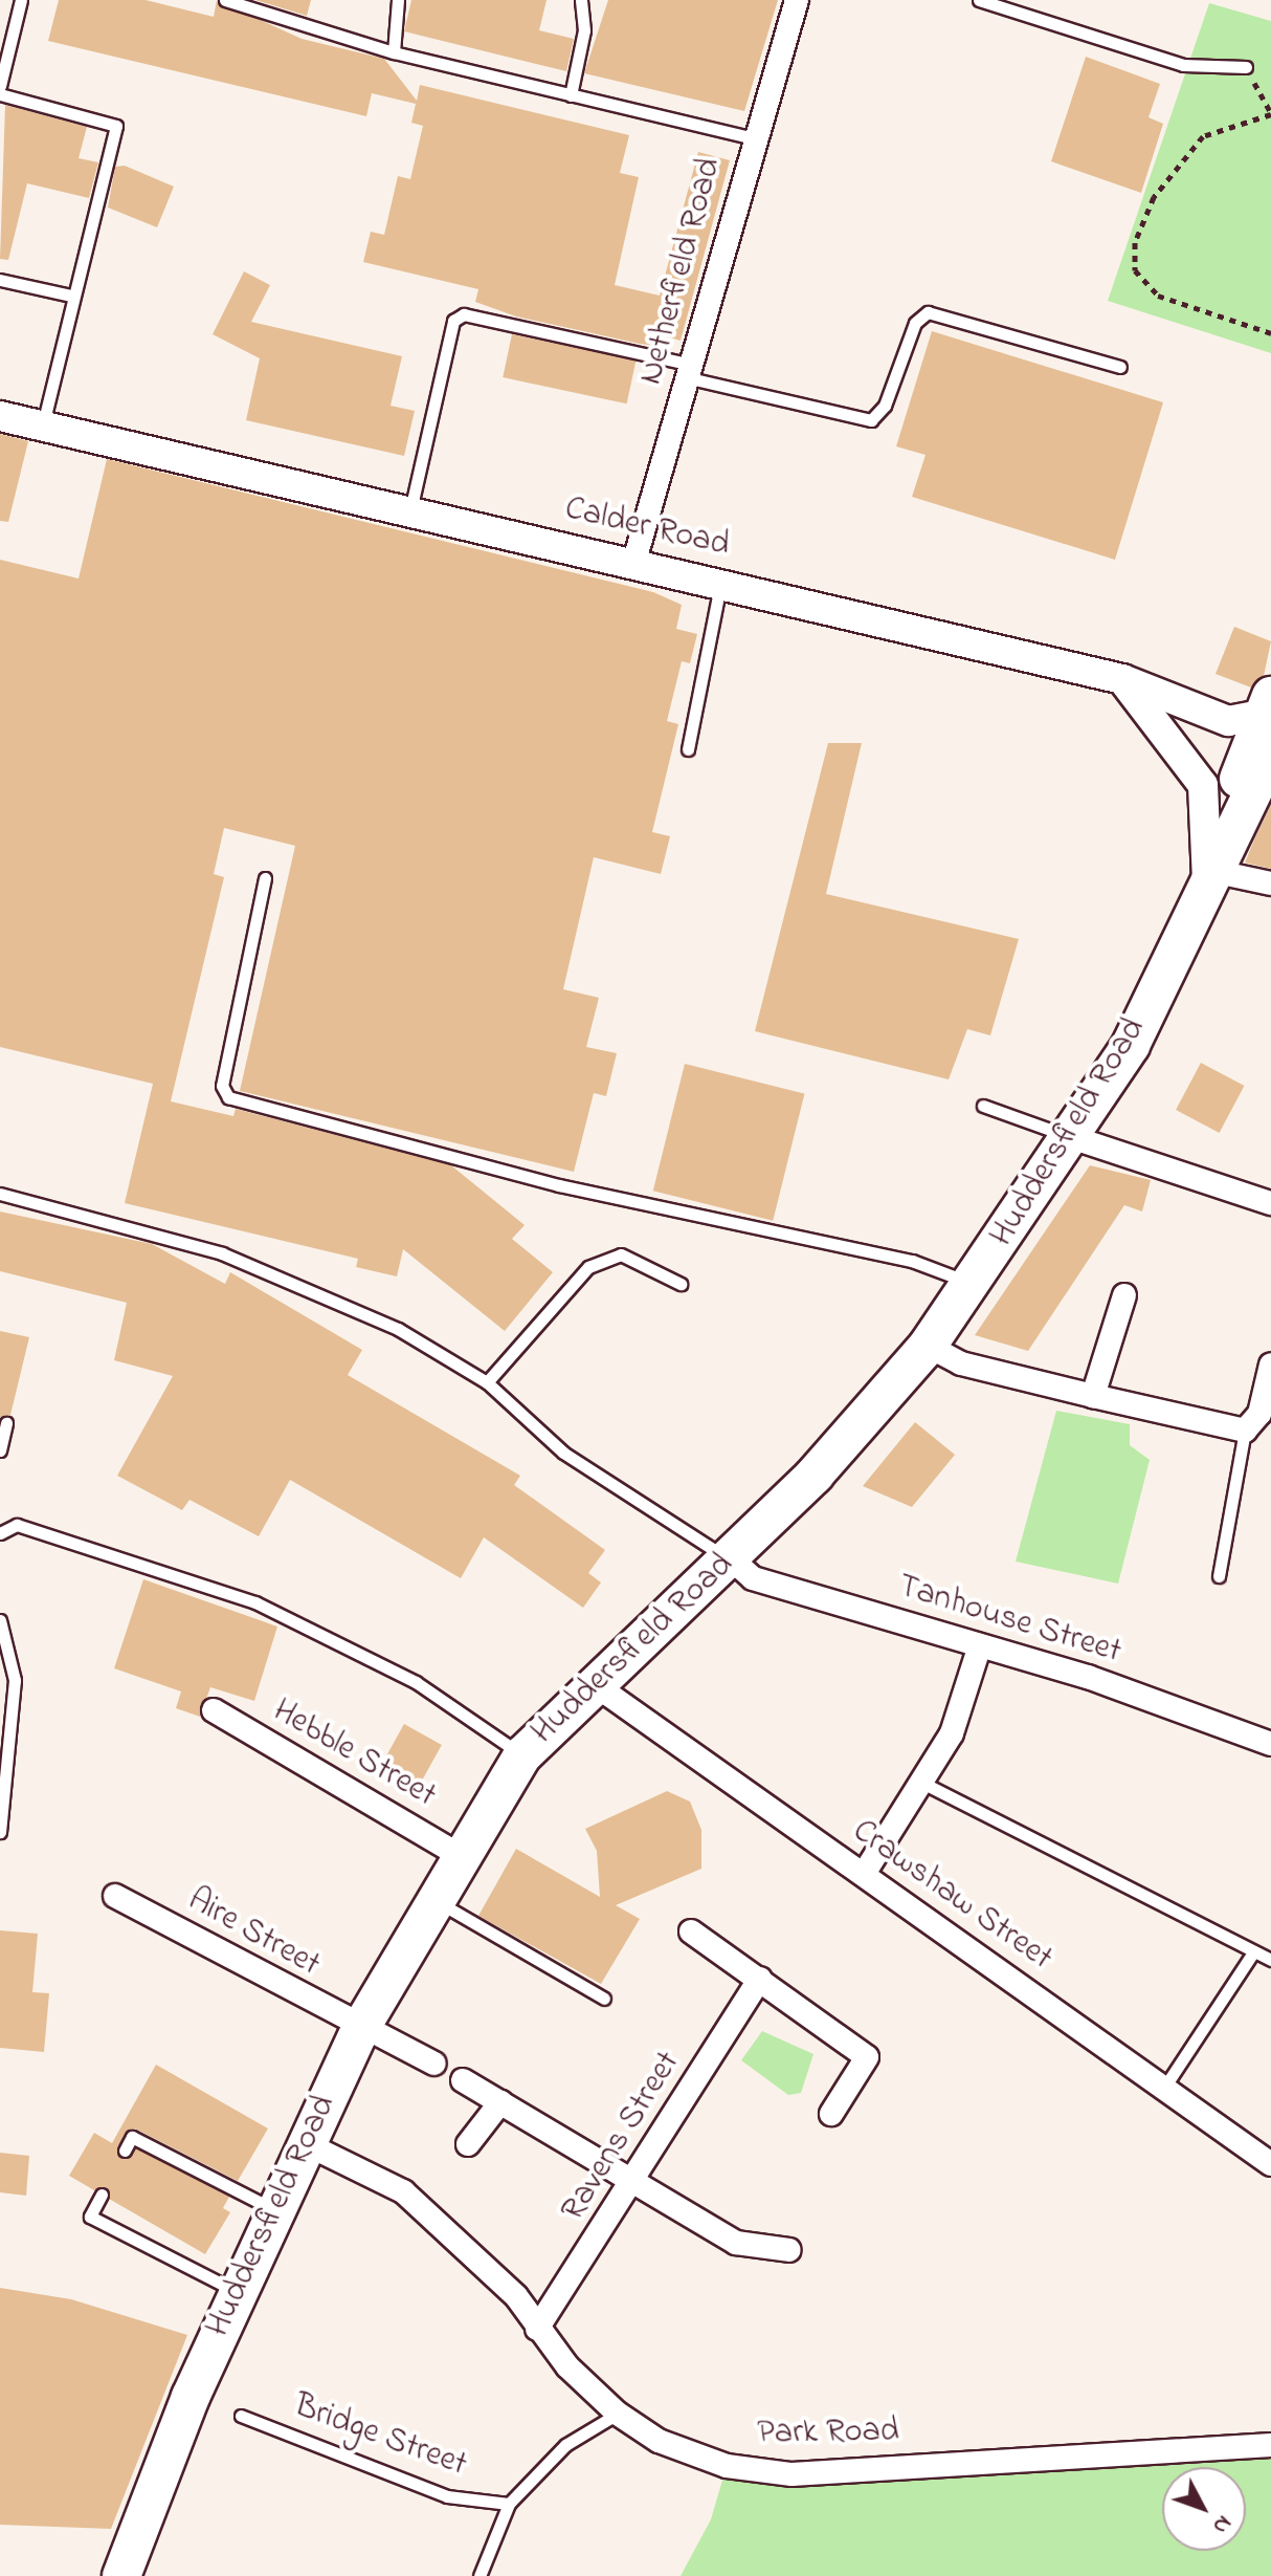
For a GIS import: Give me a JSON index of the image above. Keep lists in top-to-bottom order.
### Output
{
  "streets": {
    "highway": ["Huddersfield Road"],
    "street": [
      "Netherfield Road",
      "Calder Road",
      "Tanhouse Street",
      "Hebble Street",
      "Crawshaw Street",
      "Aire Street",
      "Ravens Street",
      "Park Road"
    ],
    "lane": ["Bridge Street"]
  },
  "crossings": [
    ["Netherfield Road", "Calder Road"],
    ["Calder Road", "Huddersfield Road"],
    ["Huddersfield Road", "Tanhouse Street"],
    ["Huddersfield Road", "Hebble Street"],
    ["Huddersfield Road", "Crawshaw Street"],
    ["Huddersfield Road", "Aire Street"],
    ["Huddersfield Road", "Park Road"],
    ["Ravens Street", "Park Road"]
  ],
  "north": "bottom right"
}
